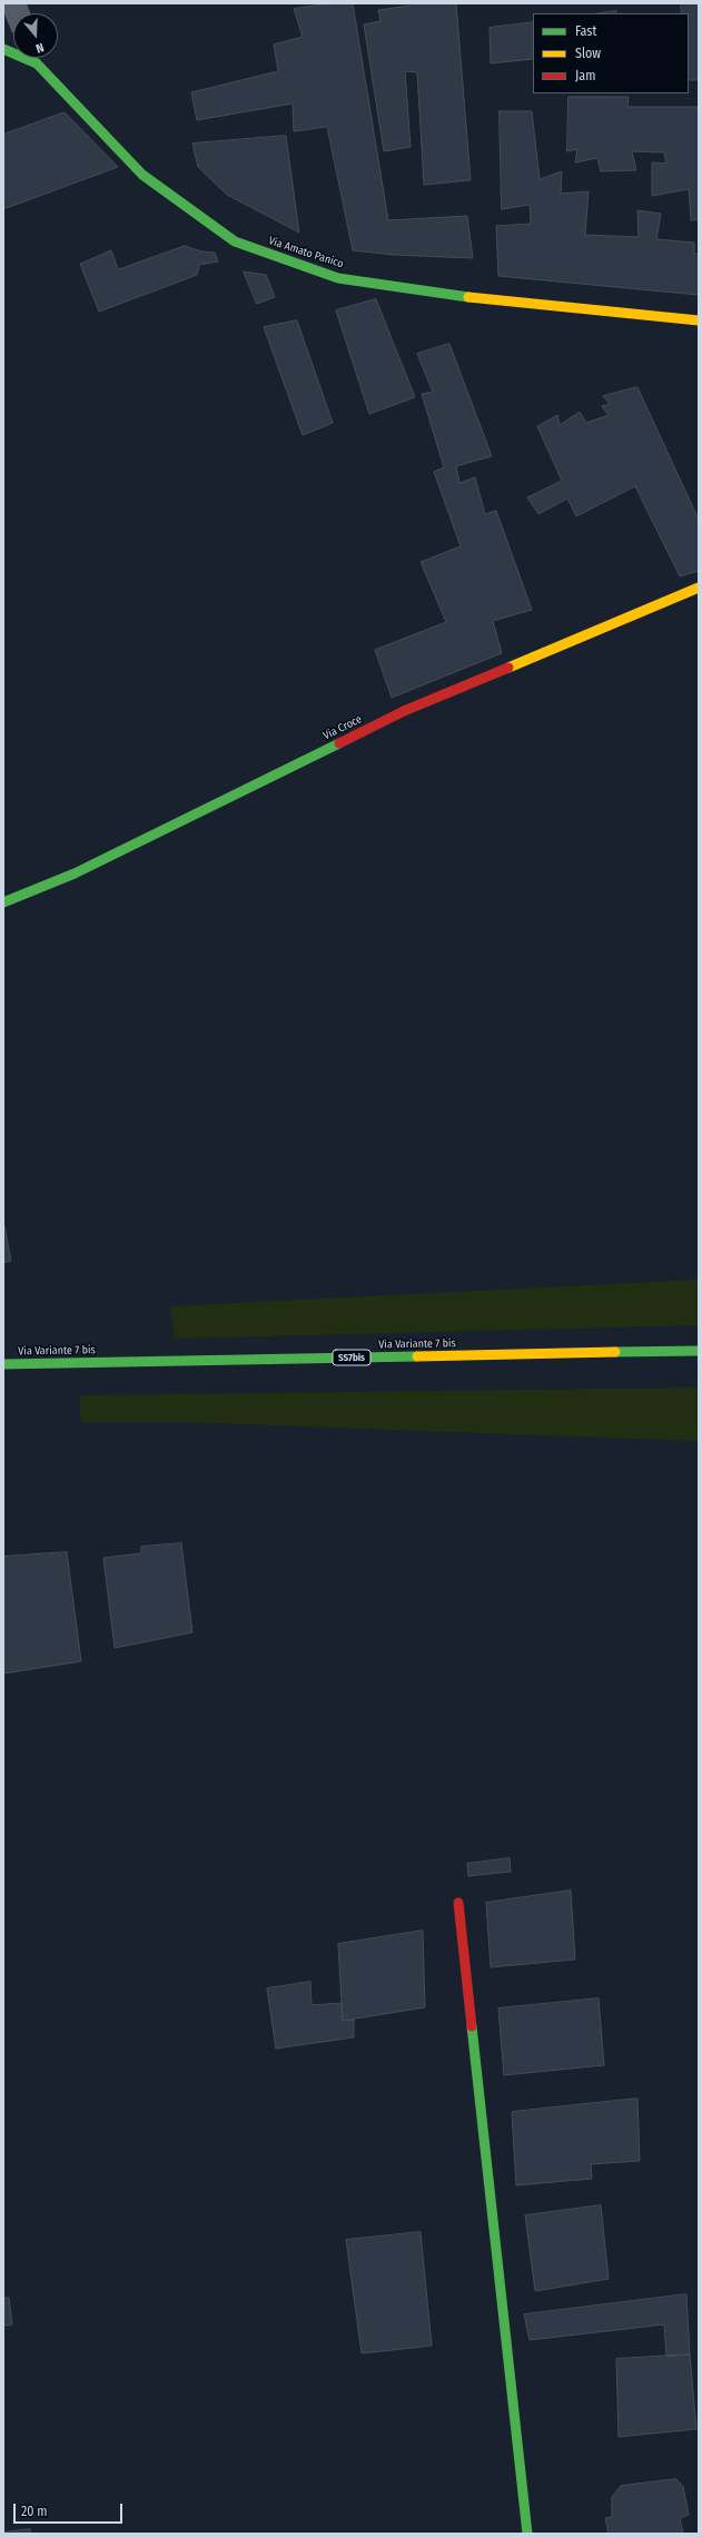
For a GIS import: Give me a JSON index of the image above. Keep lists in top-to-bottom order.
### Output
{
  "streets": {
    "street": [
      "Via Amato Panico",
      "Via Croce",
      "Via Variante 7 bis",
      "SS7bis"
    ]
  },
  "legend": ["Fast", "Slow", "Jam"],
  "scale_bar": "20 m",
  "north": "bottom"
}
